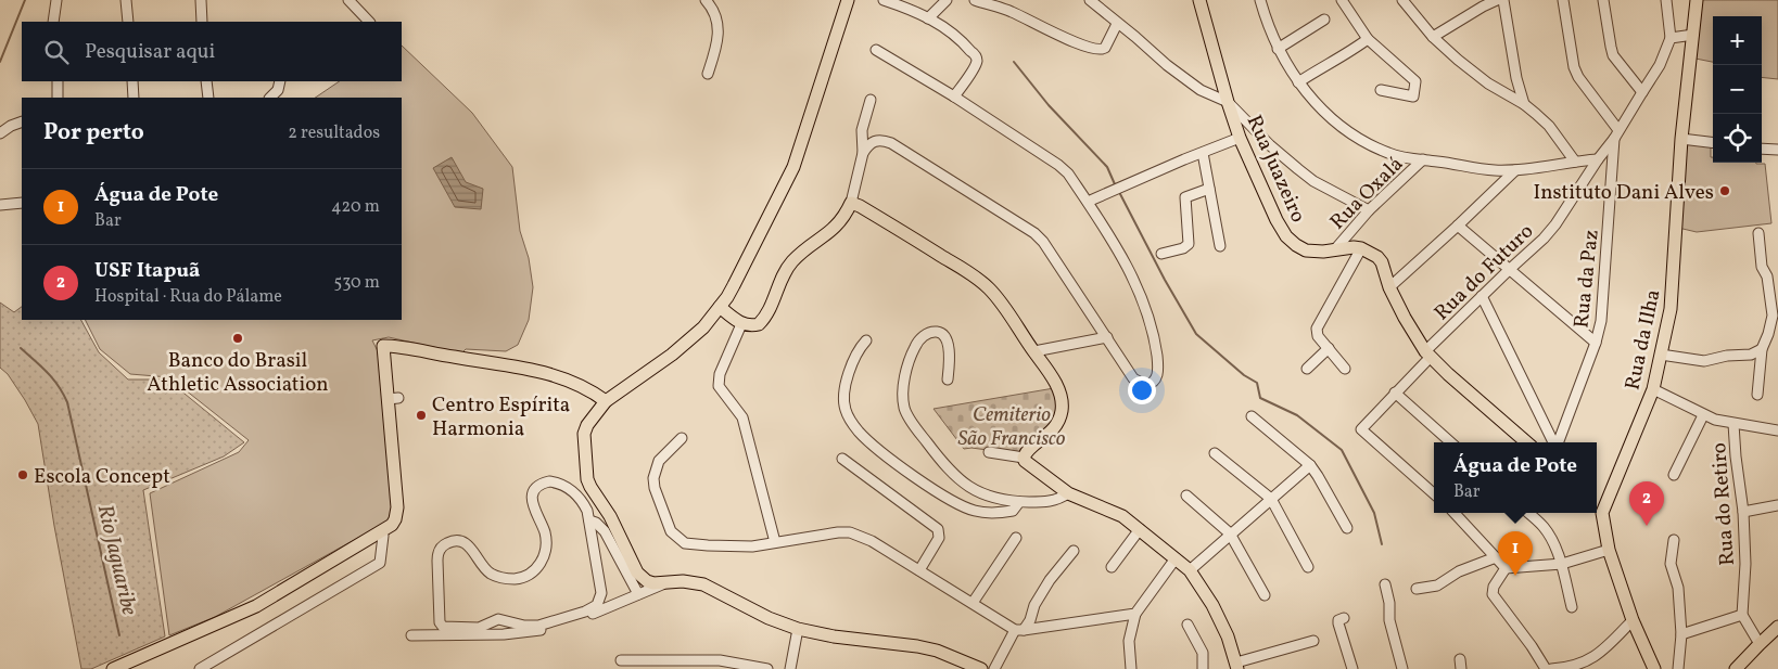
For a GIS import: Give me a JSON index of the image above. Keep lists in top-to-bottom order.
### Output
{
  "streets": {
    "main road": ["Rua Juazeiro", "Rua da Ilha"],
    "street": [
      "Rua Oxalá",
      "Rua do Futuro",
      "Rua da Paz",
      "Rua do Retiro"
    ]
  },
  "crossings": [
    ["Rua Juazeiro", "Rua Oxalá"],
    ["Rua do Futuro", "Rua da Paz"]
  ],
  "water": ["Rio Jaguaribe"],
  "parks": ["Cemiterio São Francisco"],
  "places": [
    "Instituto Dani Alves",
    "Banco do Brasil Athletic Association",
    "Centro Espírita Harmonia",
    "Escola Concept"
  ],
  "page": {
    "map_buttons": ["+", "−"],
    "search": "Pesquisar aqui",
    "heading": ["Por perto", "2 resultados"],
    "list": [
      {
        "mark": "1",
        "name": "Água de Pote",
        "note": "Bar",
        "value": "420 m"
      },
      {
        "mark": "2",
        "name": "USF Itapuã",
        "note": "Hospital · Rua do Pálame",
        "value": "530 m"
      }
    ],
    "popup": ["Água de Pote", "Bar"],
    "pins": ["2", "1"]
  }
}
